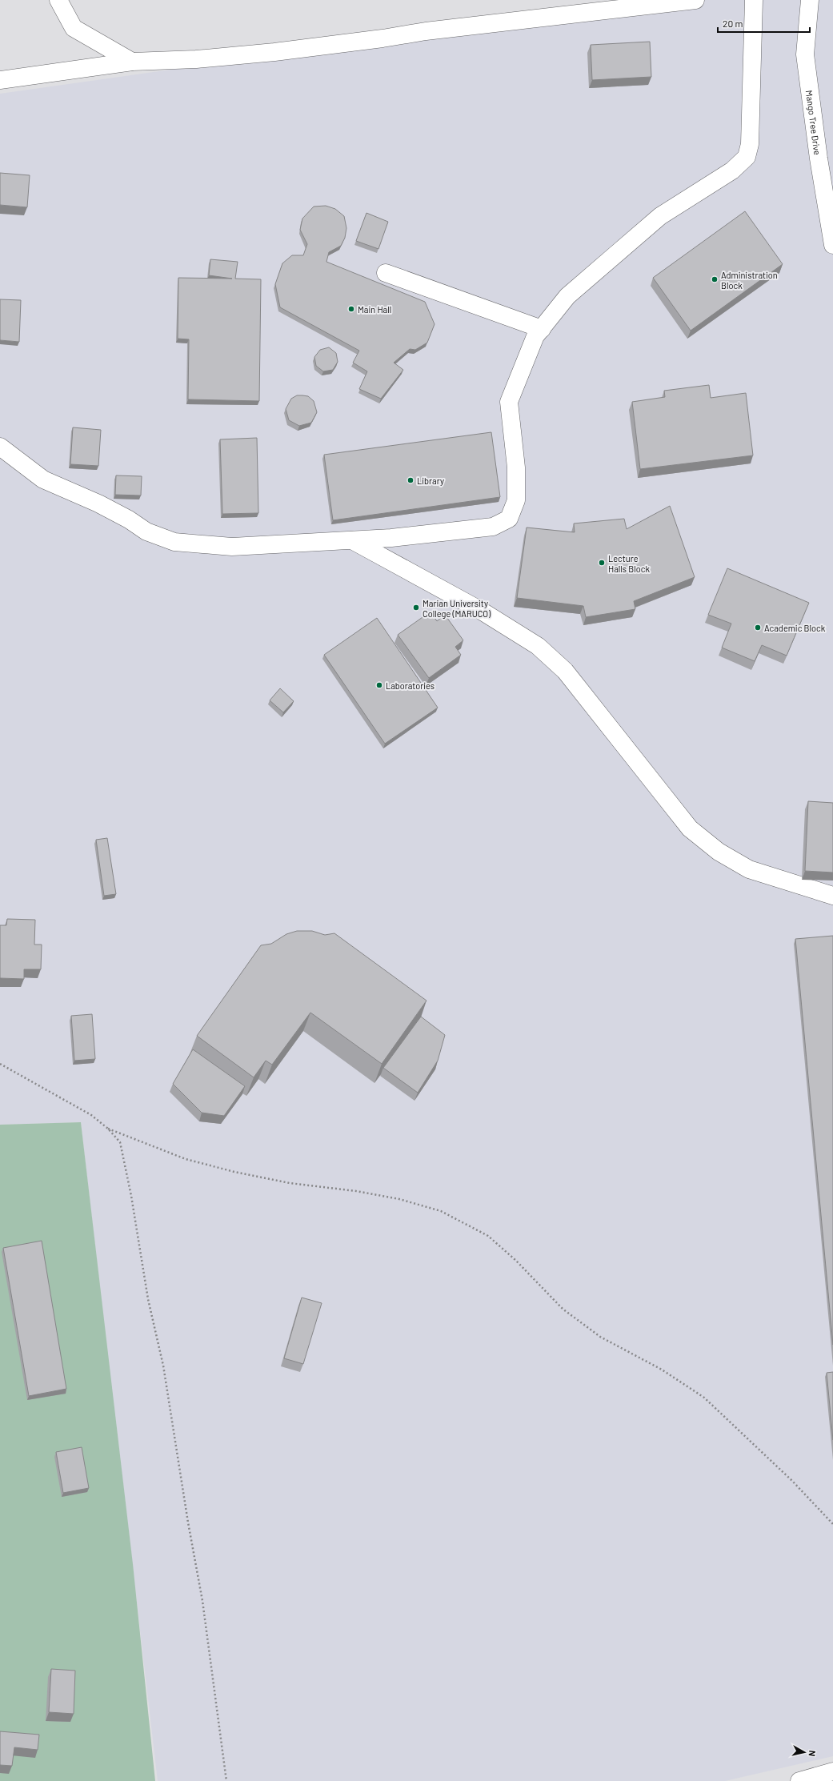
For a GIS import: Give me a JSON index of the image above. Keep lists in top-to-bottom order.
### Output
{
  "streets": {
    "street": ["Mango Tree Drive"]
  },
  "places": [
    "Administration Block",
    "Main Hall",
    "Library",
    "Lecture Halls Block",
    "Marian University College (MARUCO)",
    "Academic Block",
    "Laboratories"
  ],
  "scale_bar": "20 m",
  "north": "right"
}
